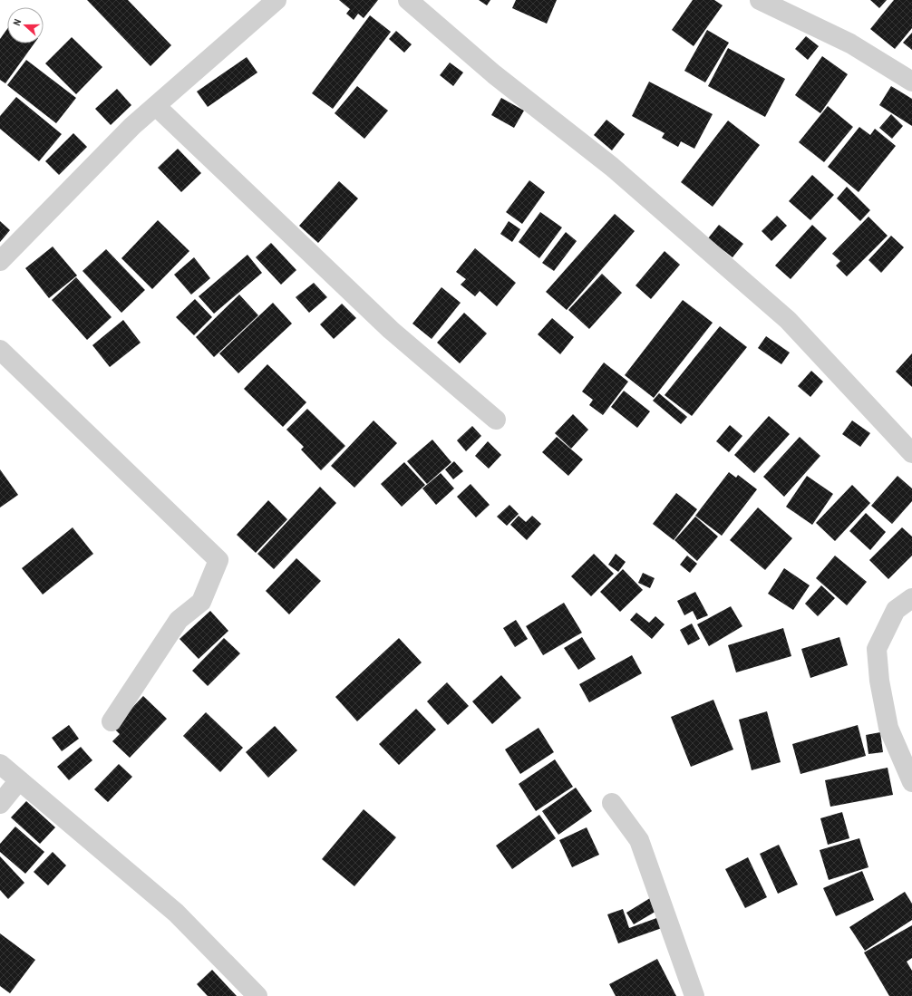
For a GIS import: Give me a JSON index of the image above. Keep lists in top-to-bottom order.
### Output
{
  "north": "left"
}
